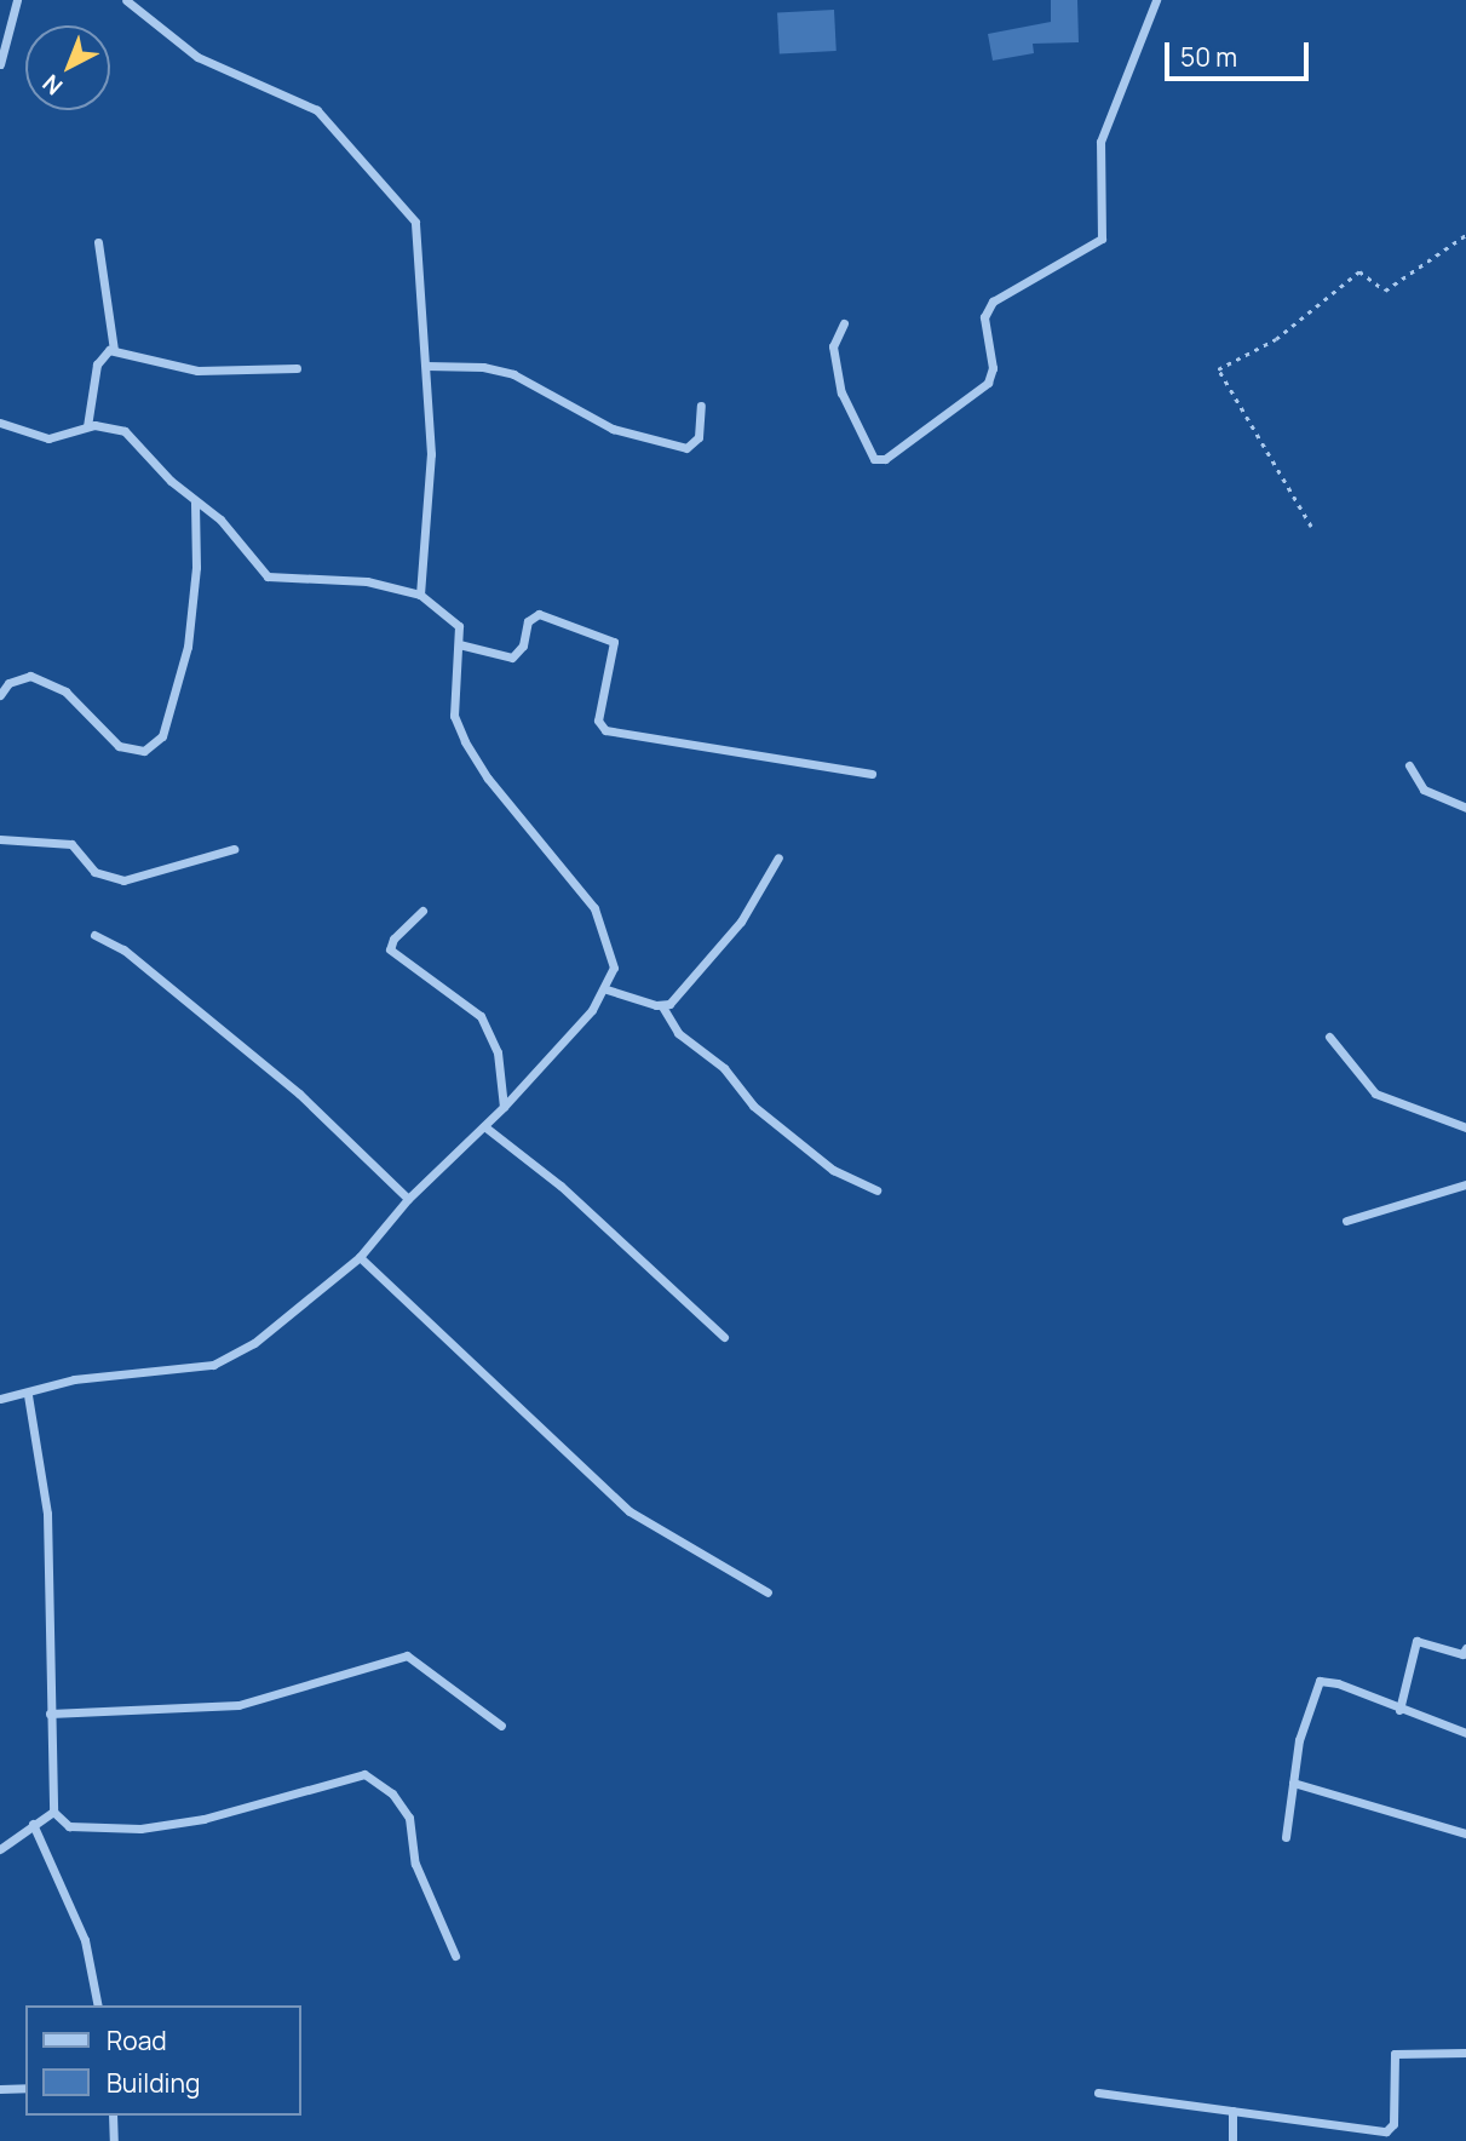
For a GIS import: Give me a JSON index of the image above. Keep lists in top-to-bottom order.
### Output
{
  "legend": ["Road", "Building"],
  "scale_bar": "50 m",
  "north": "bottom left"
}
